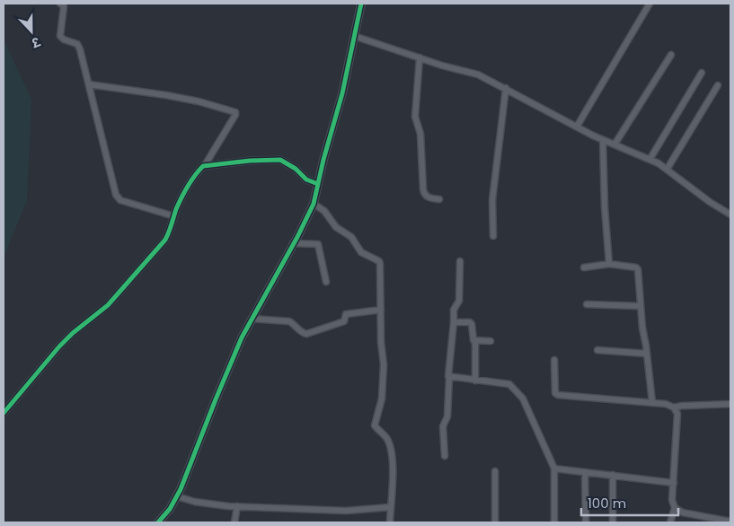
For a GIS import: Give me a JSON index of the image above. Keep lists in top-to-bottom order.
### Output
{
  "scale_bar": "100 m",
  "north": "bottom"
}
